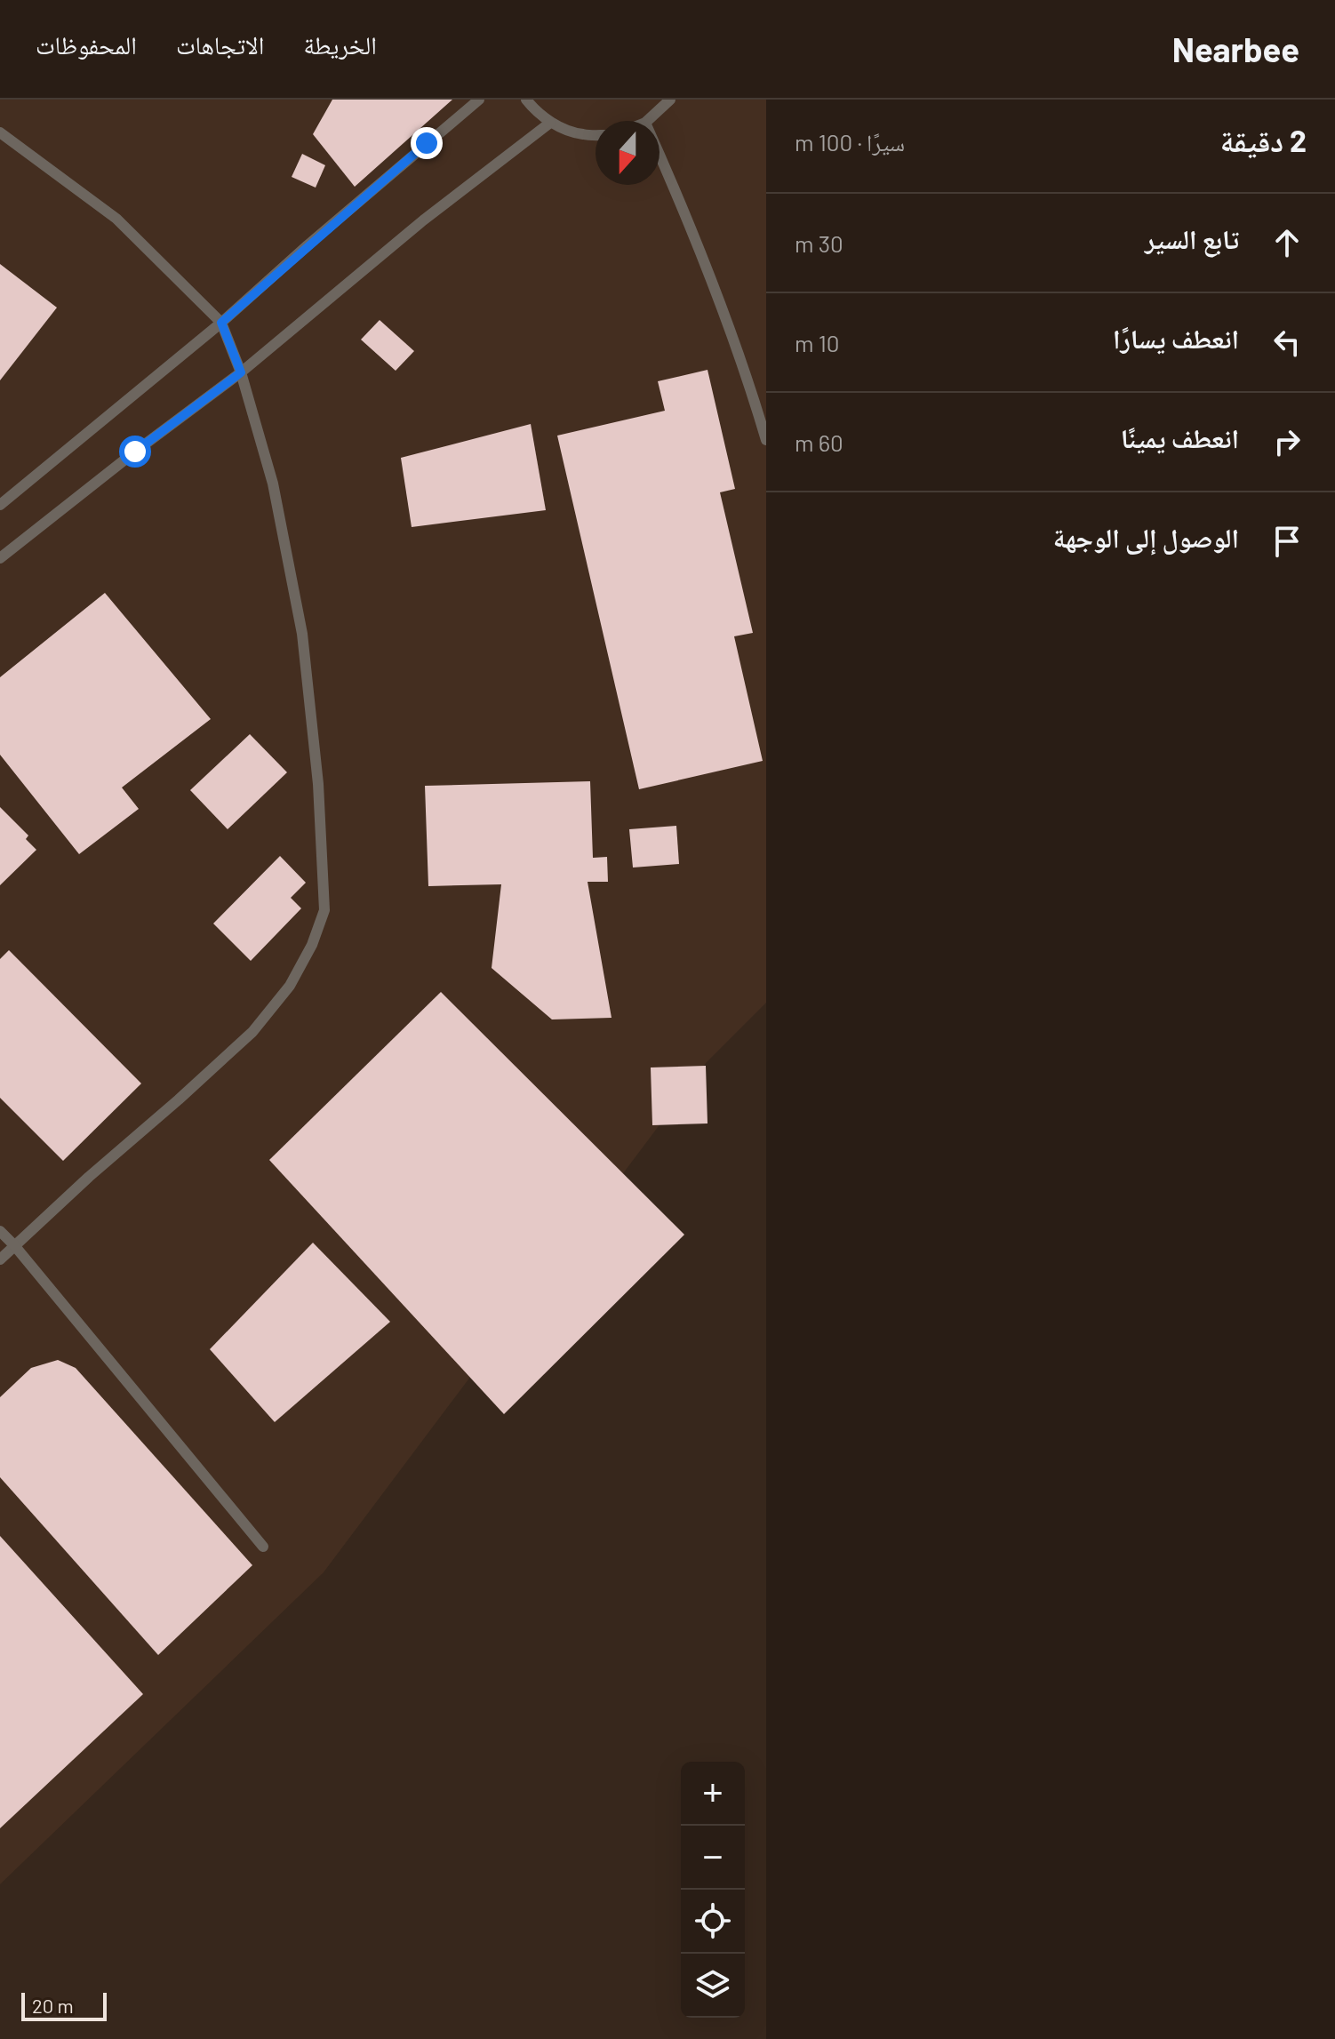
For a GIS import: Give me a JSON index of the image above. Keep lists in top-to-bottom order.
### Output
{
  "scale_bar": "20 m",
  "north": "bottom",
  "page": {
    "header": "Nearbee",
    "nav": ["الخريطة", "الاتجاهات", "المحفوظات"],
    "heading": ["2 دقيقة", "سيرًا · 100 m"],
    "list": [
      ["تابع السير", "30 m"],
      ["انعطف يسارًا", "10 m"],
      ["انعطف يمينًا", "60 m"],
      "الوصول إلى الوجهة"
    ],
    "map_buttons": ["+", "−"],
    "scale": "20 m"
  }
}
